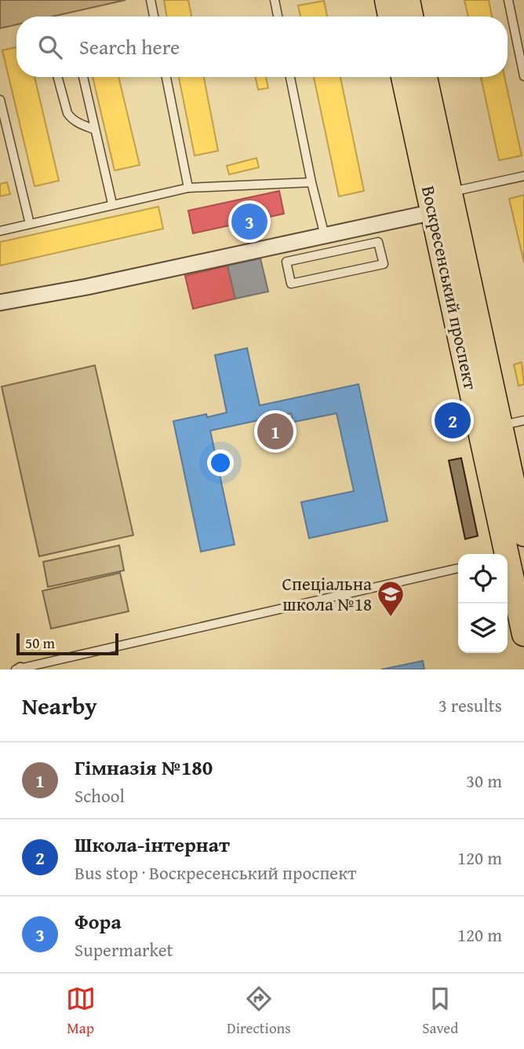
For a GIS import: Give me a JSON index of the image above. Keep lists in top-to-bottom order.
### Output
{
  "streets": {
    "main road": ["Воскресенський проспект"]
  },
  "places": {
    "school or university": ["Спеціальна школа №18"]
  },
  "scale_bar": "50 m",
  "page": {
    "search": "Search here",
    "pins": ["3", "2", "1"],
    "scale": "50 m",
    "heading": ["Nearby", "3 results"],
    "list": [
      {
        "mark": "1",
        "name": "Гімназія №180",
        "note": "School",
        "value": "30 m"
      },
      {
        "mark": "2",
        "name": "Школа-інтернат",
        "note": "Bus stop · Воскресенський проспект",
        "value": "120 m"
      },
      {
        "mark": "3",
        "name": "Фора",
        "note": "Supermarket",
        "value": "120 m"
      }
    ],
    "nav": ["Map", "Directions", "Saved"]
  }
}
